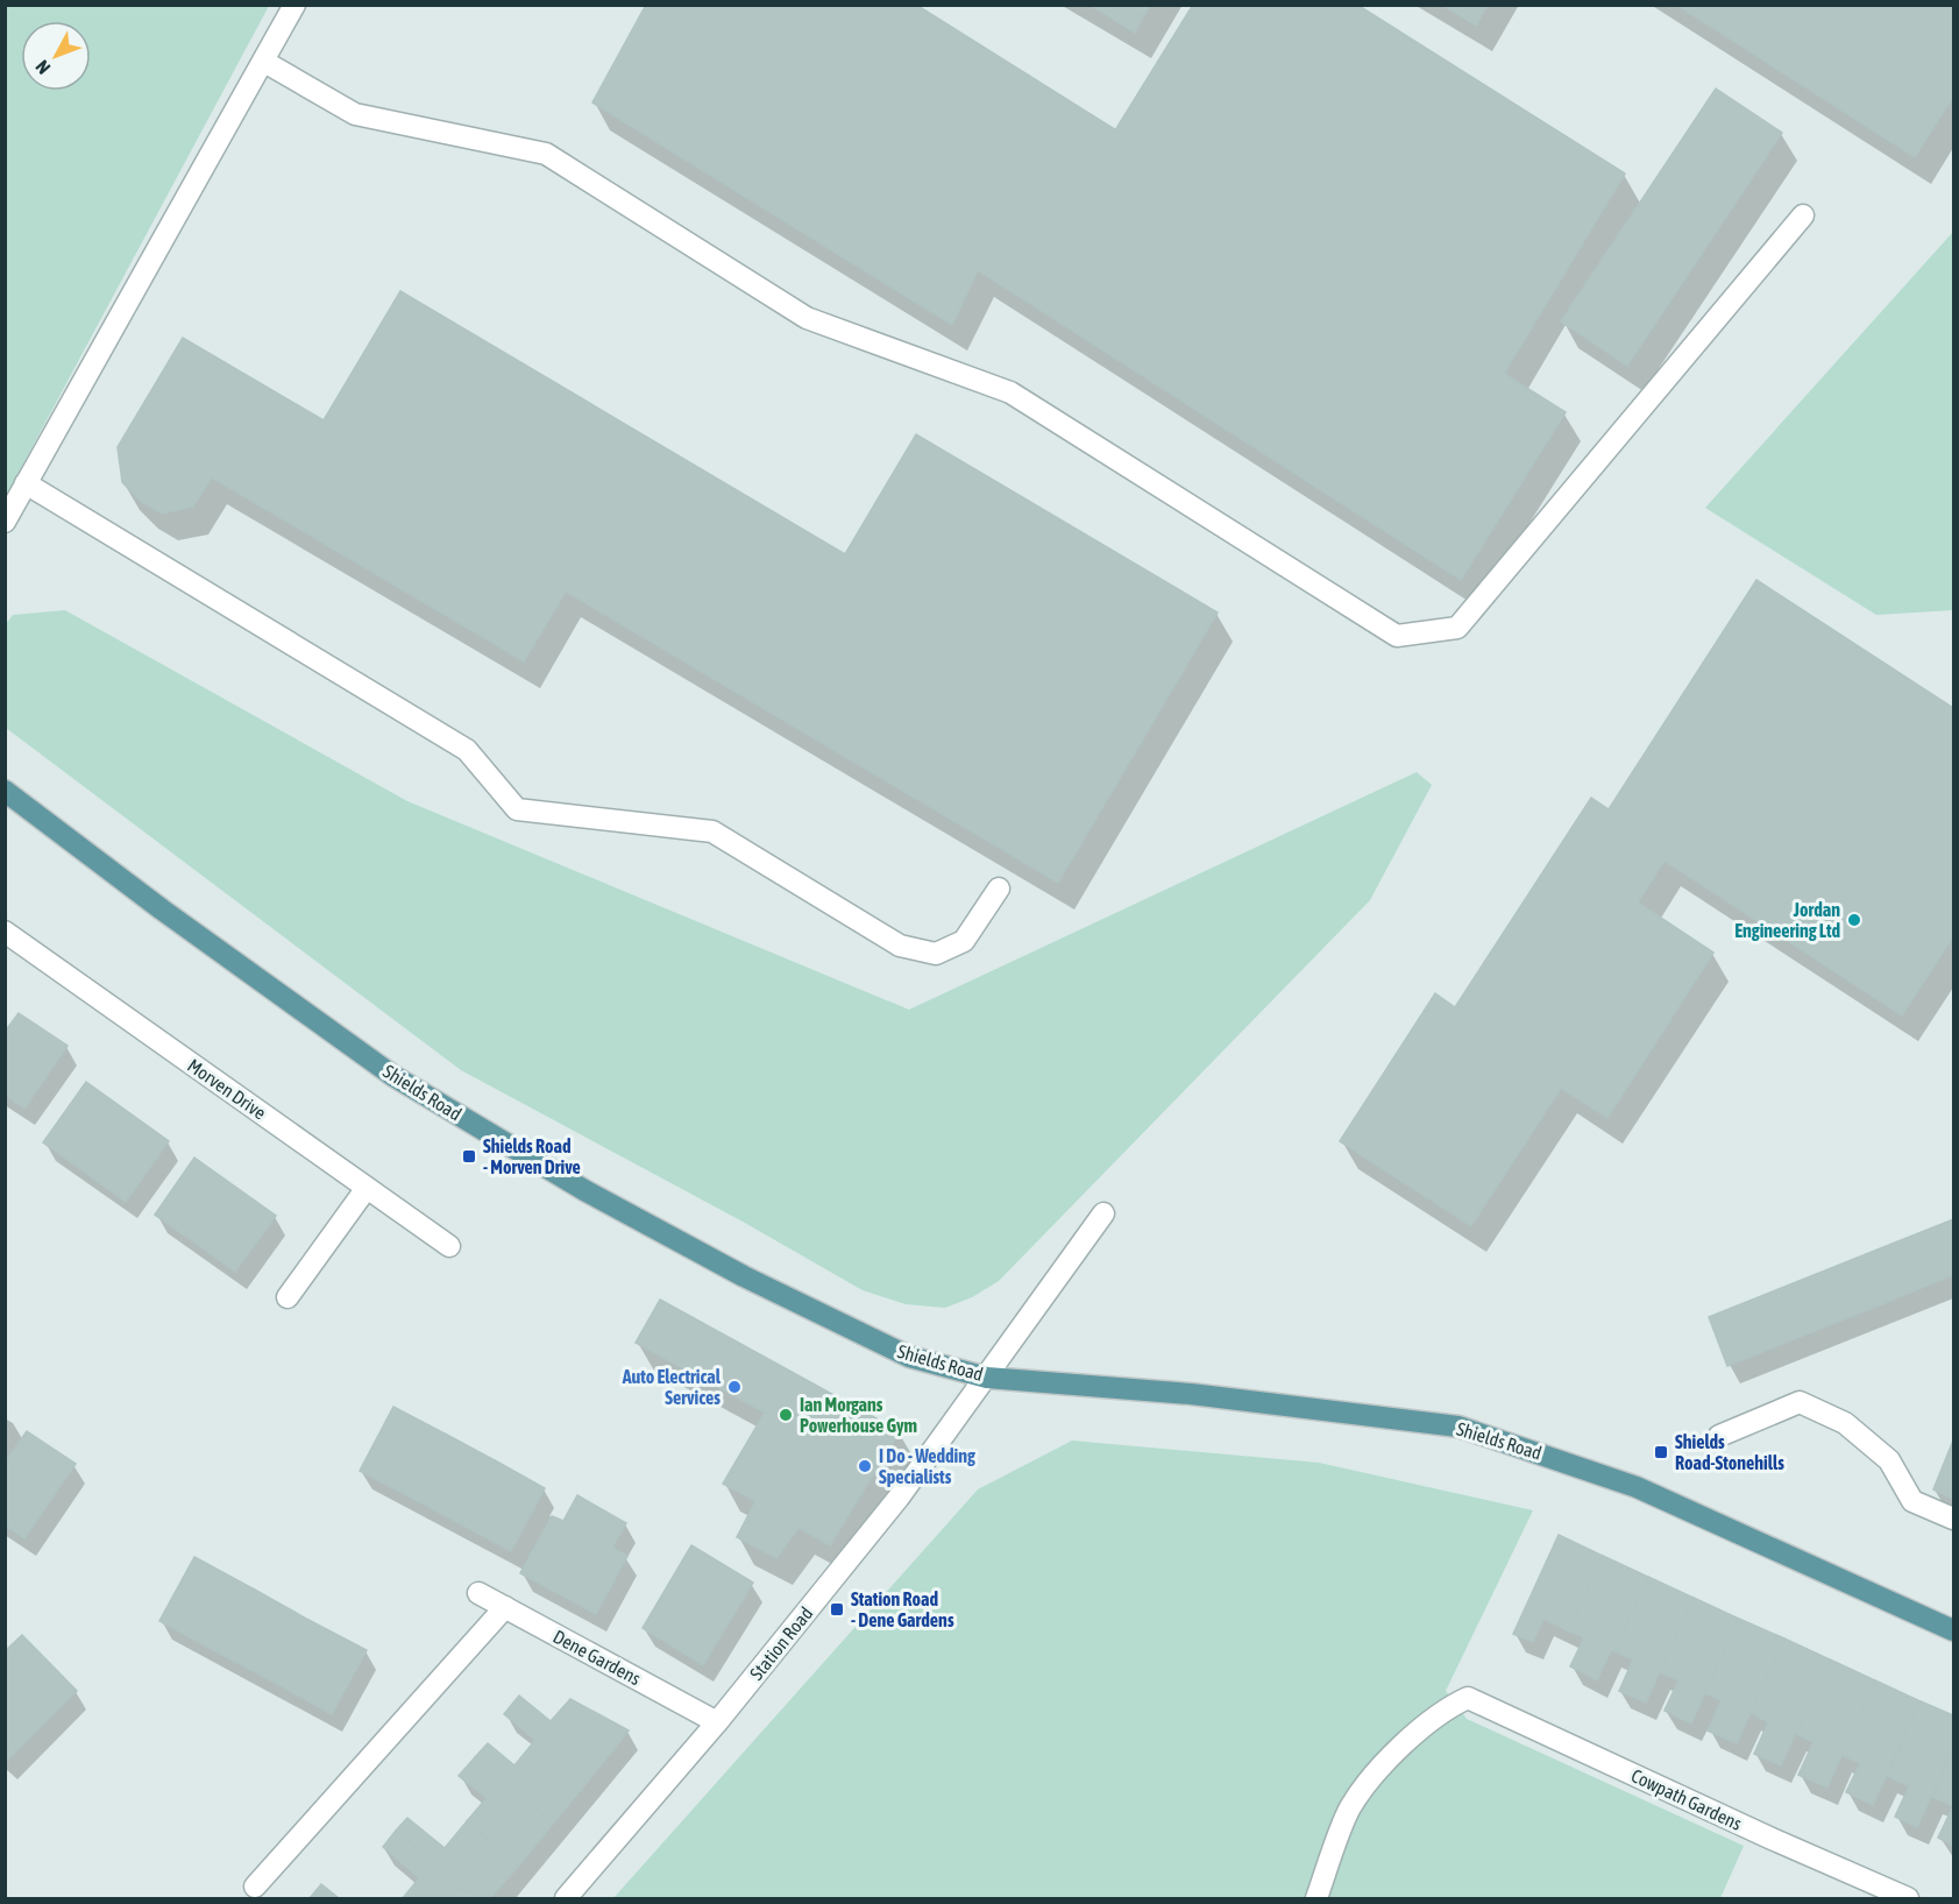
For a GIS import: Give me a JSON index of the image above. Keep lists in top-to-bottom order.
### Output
{
  "streets": {
    "main road": ["Shields Road"],
    "street": [
      "Morven Drive",
      "Station Road",
      "Dene Gardens",
      "Cowpath Gardens"
    ]
  },
  "crossings": [
    ["Shields Road", "Station Road"],
    ["Station Road", "Dene Gardens"]
  ],
  "places": {
    "other": [
      "Jordan Engineering Ltd",
      "Auto Electrical Services",
      "Ian Morgans Powerhouse Gym",
      "I Do - Wedding Specialists"
    ],
    "transit": ["Shields Road - Morven Drive", "Shields Road-Stonehills", "Station Road - Dene Gardens"]
  },
  "north": "bottom left"
}
